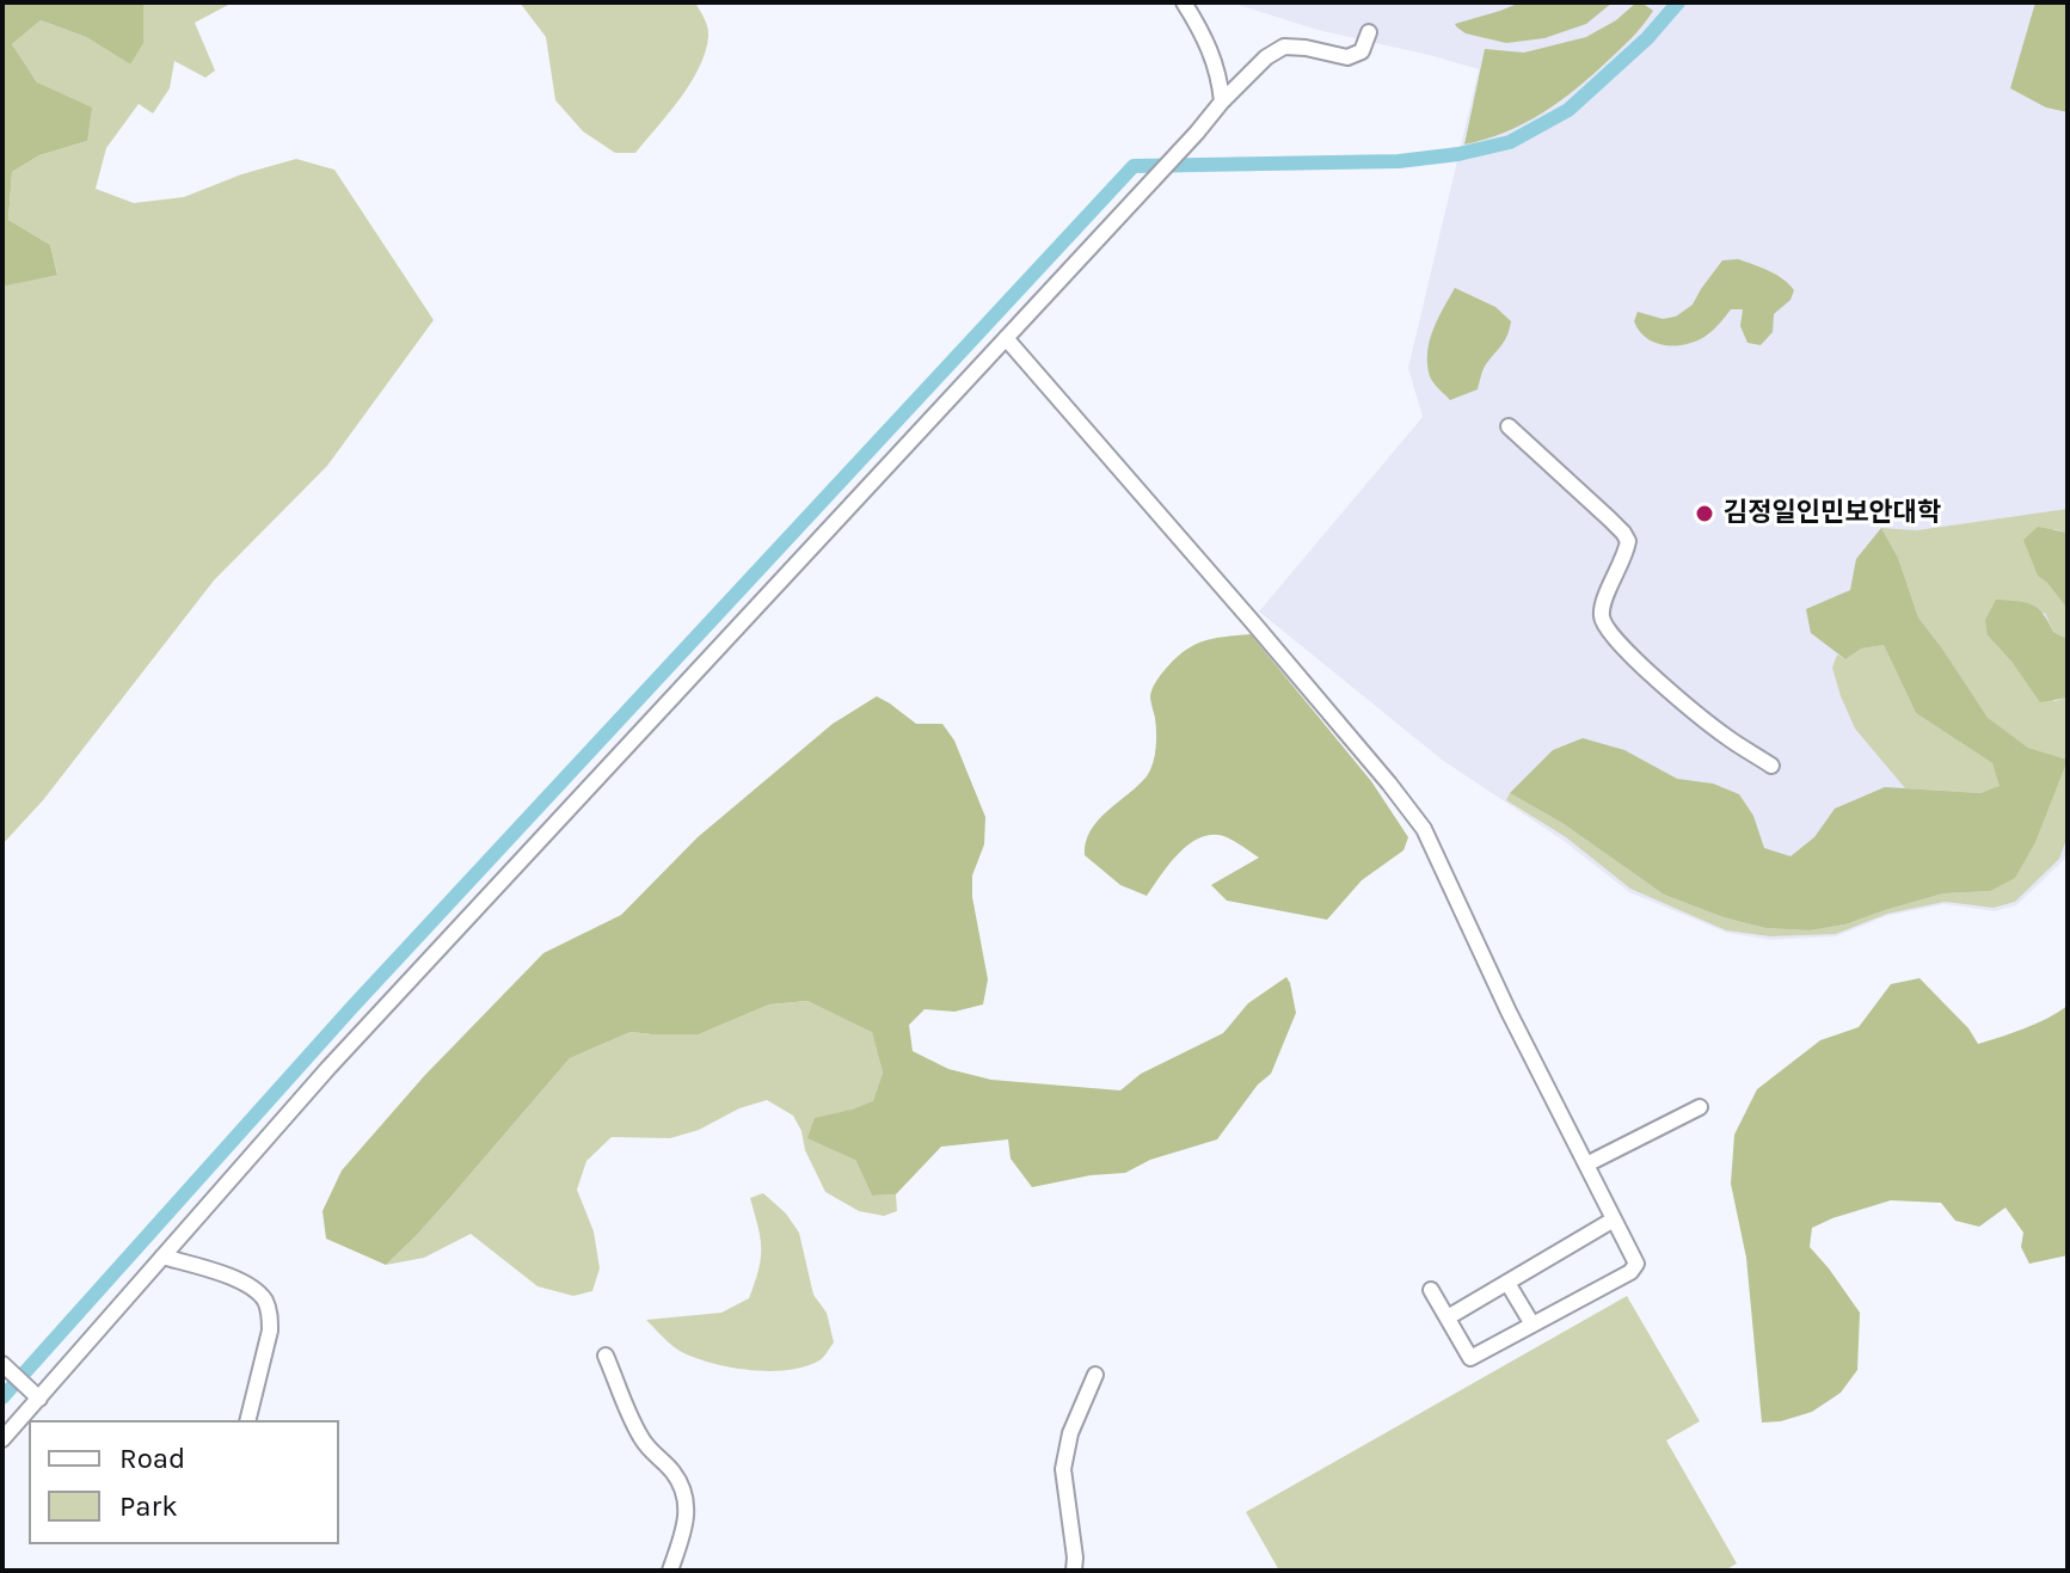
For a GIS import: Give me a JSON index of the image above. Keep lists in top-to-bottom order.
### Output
{
  "places": ["김정일인민보안대학"],
  "legend": ["Road", "Park"]
}
